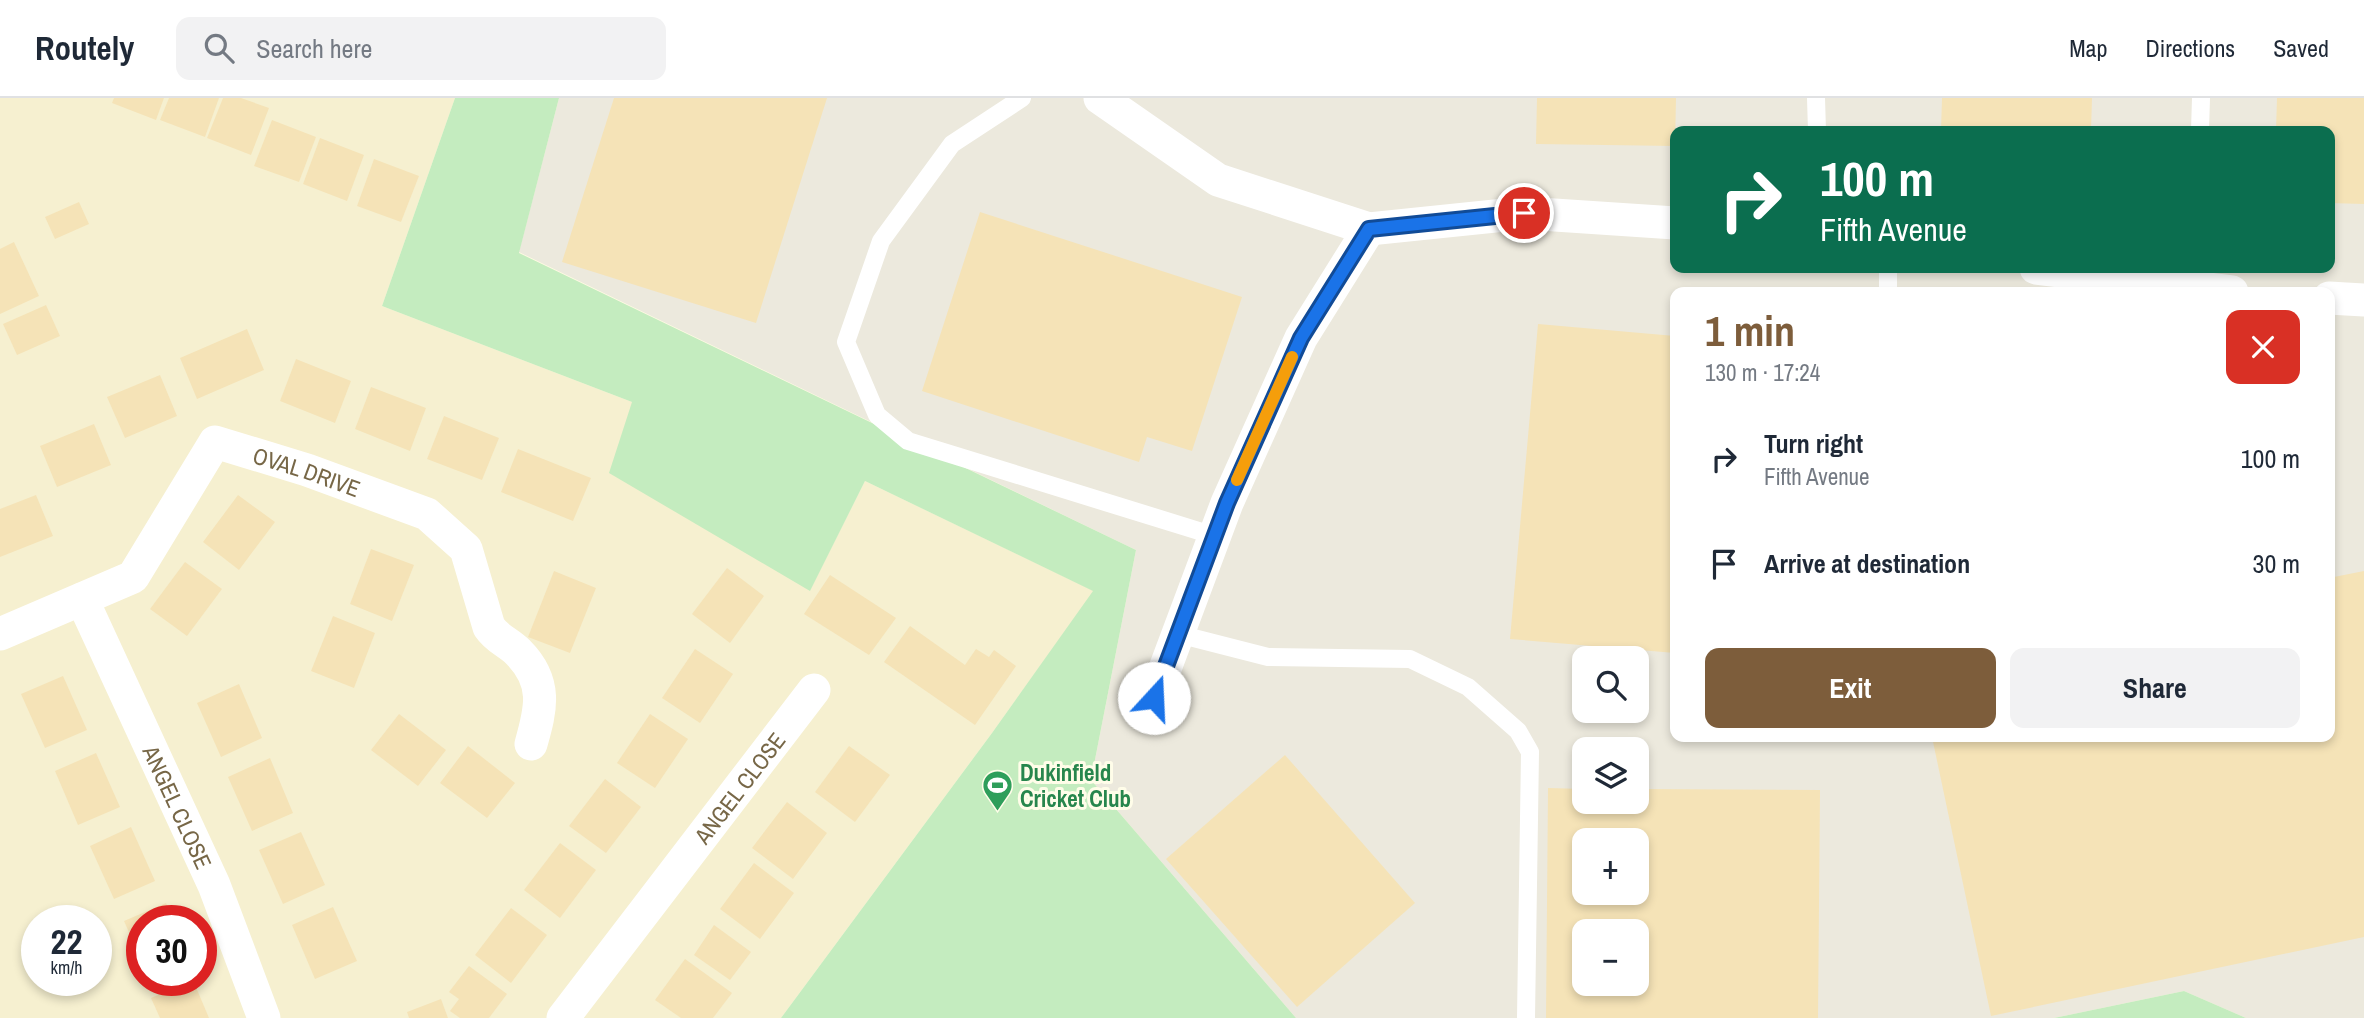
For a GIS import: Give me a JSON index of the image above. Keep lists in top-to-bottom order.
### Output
{
  "streets": {
    "street": ["OVAL DRIVE", "ANGEL CLOSE"]
  },
  "crossings": [
    ["OVAL DRIVE", "ANGEL CLOSE"]
  ],
  "places": {
    "sports": ["Dukinfield Cricket Club"]
  },
  "page": {
    "header": "Routely",
    "search": "Search here",
    "nav": ["Map", "Directions", "Saved"],
    "turn": ["100 m", "Fifth Avenue"],
    "heading": ["1 min", "130 m · 17:24"],
    "list": [
      {
        "name": "Turn right",
        "note": "Fifth Avenue",
        "value": "100 m"
      },
      {
        "name": "Arrive at destination",
        "value": "30 m"
      }
    ],
    "buttons": ["Exit", "Share"],
    "map_buttons": ["+", "−"],
    "speed": "22 km/h",
    "limit": "30"
  }
}
